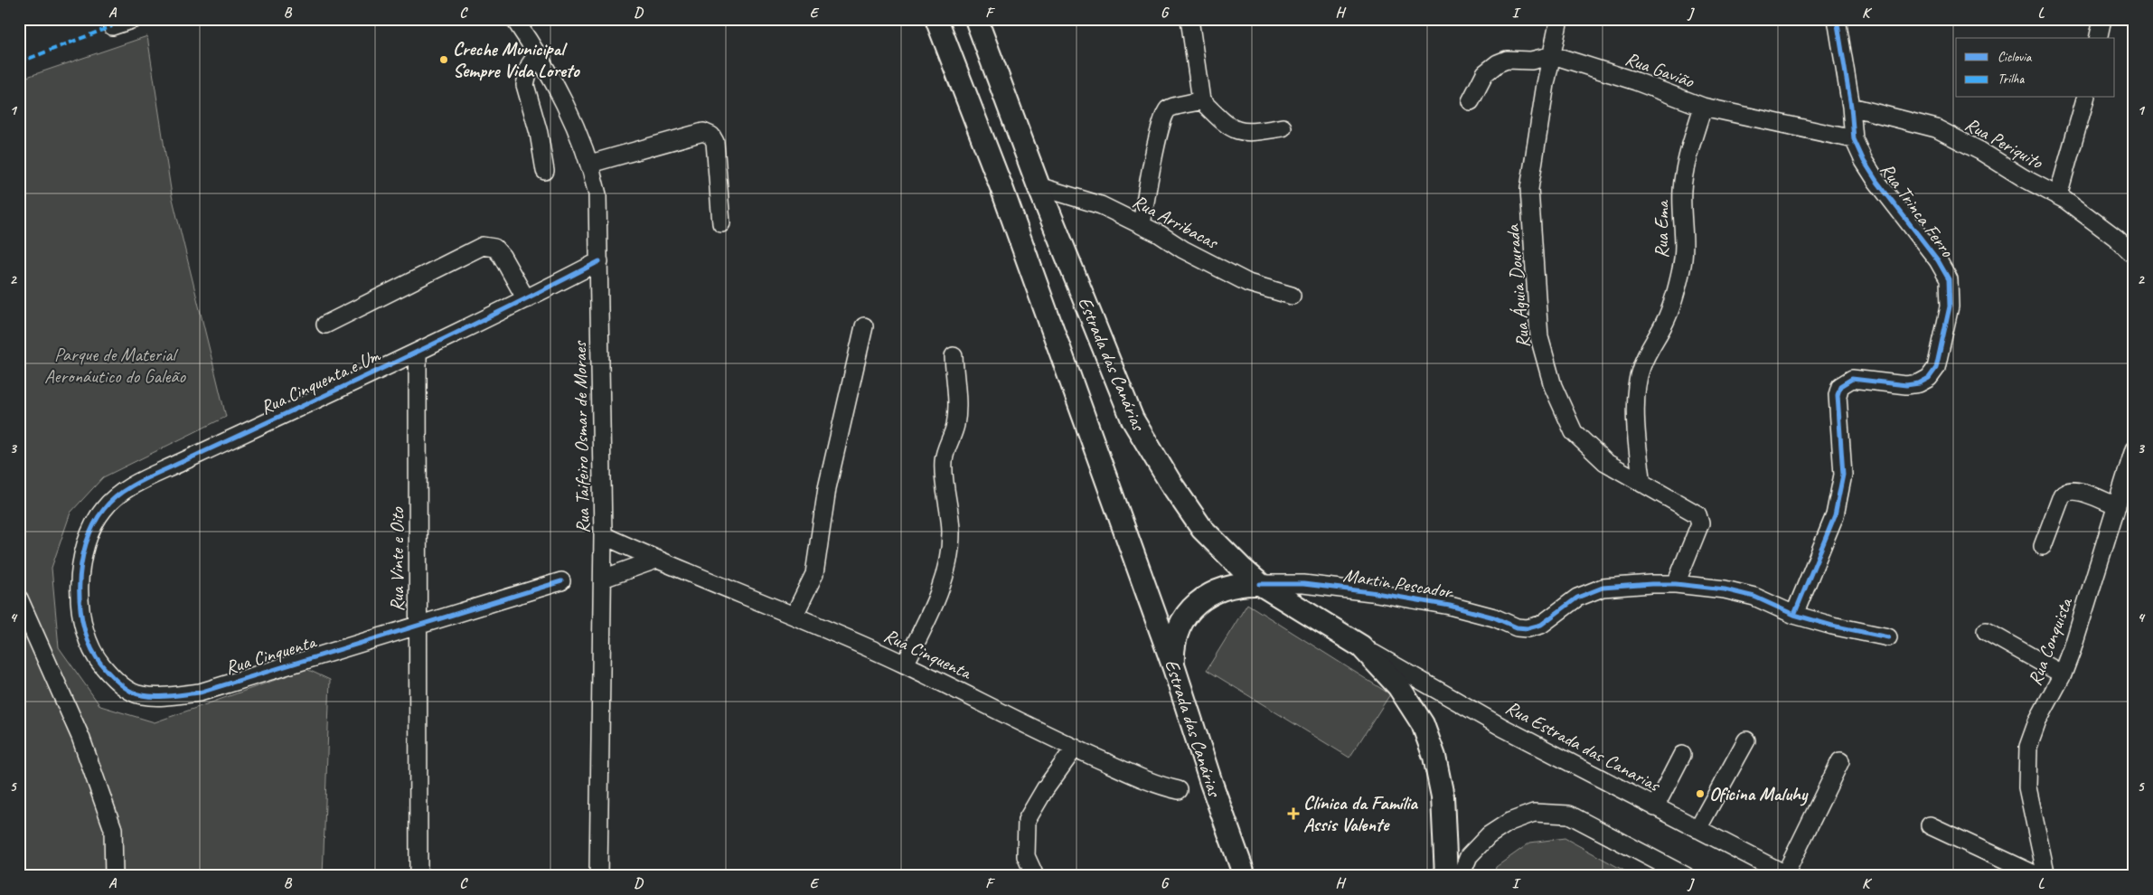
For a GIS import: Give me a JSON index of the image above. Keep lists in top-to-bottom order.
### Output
{
  "streets": {
    "main road": ["Estrada das Canárias"],
    "street": [
      "Rua Gavião",
      "Rua Periquito",
      "Rua Trinca Ferro",
      "Rua Arribacas",
      "Rua Ema",
      "Rua Águia Dourada",
      "Rua Cinquenta e Um",
      "Rua Taifeiro Osmar de Moraes",
      "Rua Vinte e Oito",
      "Martin Pescador",
      "Rua Conquista",
      "Rua Cinquenta",
      "Rua Estrada das Canarias"
    ]
  },
  "crossings": [
    ["Rua Gavião", "Rua Trinca Ferro"],
    ["Rua Gavião", "Rua Ema"],
    ["Rua Gavião", "Rua Águia Dourada"],
    ["Rua Periquito", "Rua Trinca Ferro"],
    ["Rua Trinca Ferro", "Martin Pescador"],
    ["Rua Arribacas", "Estrada das Canárias"],
    ["Rua Ema", "Rua Águia Dourada"],
    ["Rua Águia Dourada", "Martin Pescador"],
    ["Estrada das Canárias", "Martin Pescador"],
    ["Estrada das Canárias", "Rua Estrada das Canarias"],
    ["Rua Cinquenta e Um", "Rua Taifeiro Osmar de Moraes"],
    ["Rua Cinquenta e Um", "Rua Vinte e Oito"],
    ["Rua Cinquenta e Um", "Rua Cinquenta"],
    ["Rua Taifeiro Osmar de Moraes", "Rua Cinquenta"],
    ["Rua Vinte e Oito", "Rua Cinquenta"]
  ],
  "parks": ["Parque de Material Aeronáutico do Galeão"],
  "places": {
    "other": ["Creche Municipal Sempre Vida Loreto", "Oficina Maluhy"],
    "health": ["Clínica da Família Assis Valente"]
  },
  "legend": ["Ciclovia", "Trilha"],
  "grid": {
    "columns": [
      "A",
      "B",
      "C",
      "D",
      "E",
      "F",
      "G",
      "H",
      "I",
      "J",
      "K",
      "L"
    ],
    "rows": [
      "1",
      "2",
      "3",
      "4",
      "5"
    ]
  }
}
